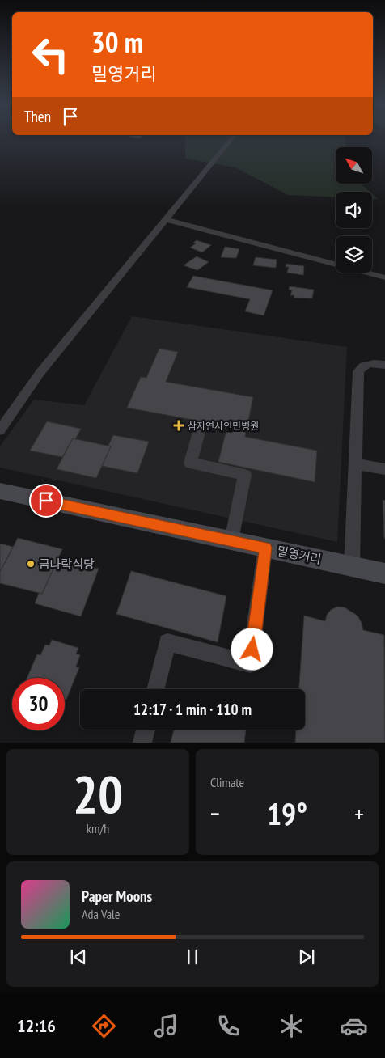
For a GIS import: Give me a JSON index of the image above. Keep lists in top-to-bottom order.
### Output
{
  "streets": {
    "main road": ["밀영거리"]
  },
  "places": {
    "health": ["삼지연시인민병원"],
    "other": ["금나락식당"]
  },
  "north": "top left",
  "page": {
    "turn": ["30 m", "밀영거리"],
    "then": "Then",
    "limit": "30",
    "trip": "12:17 · 1 min · 110 m",
    "tile": [
      ["20", "km/h"],
      "Climate"
    ],
    "heat": ["−", "19°", "+"],
    "song": ["Paper Moons", "Ada Vale"],
    "tabs": "12:16"
  }
}
